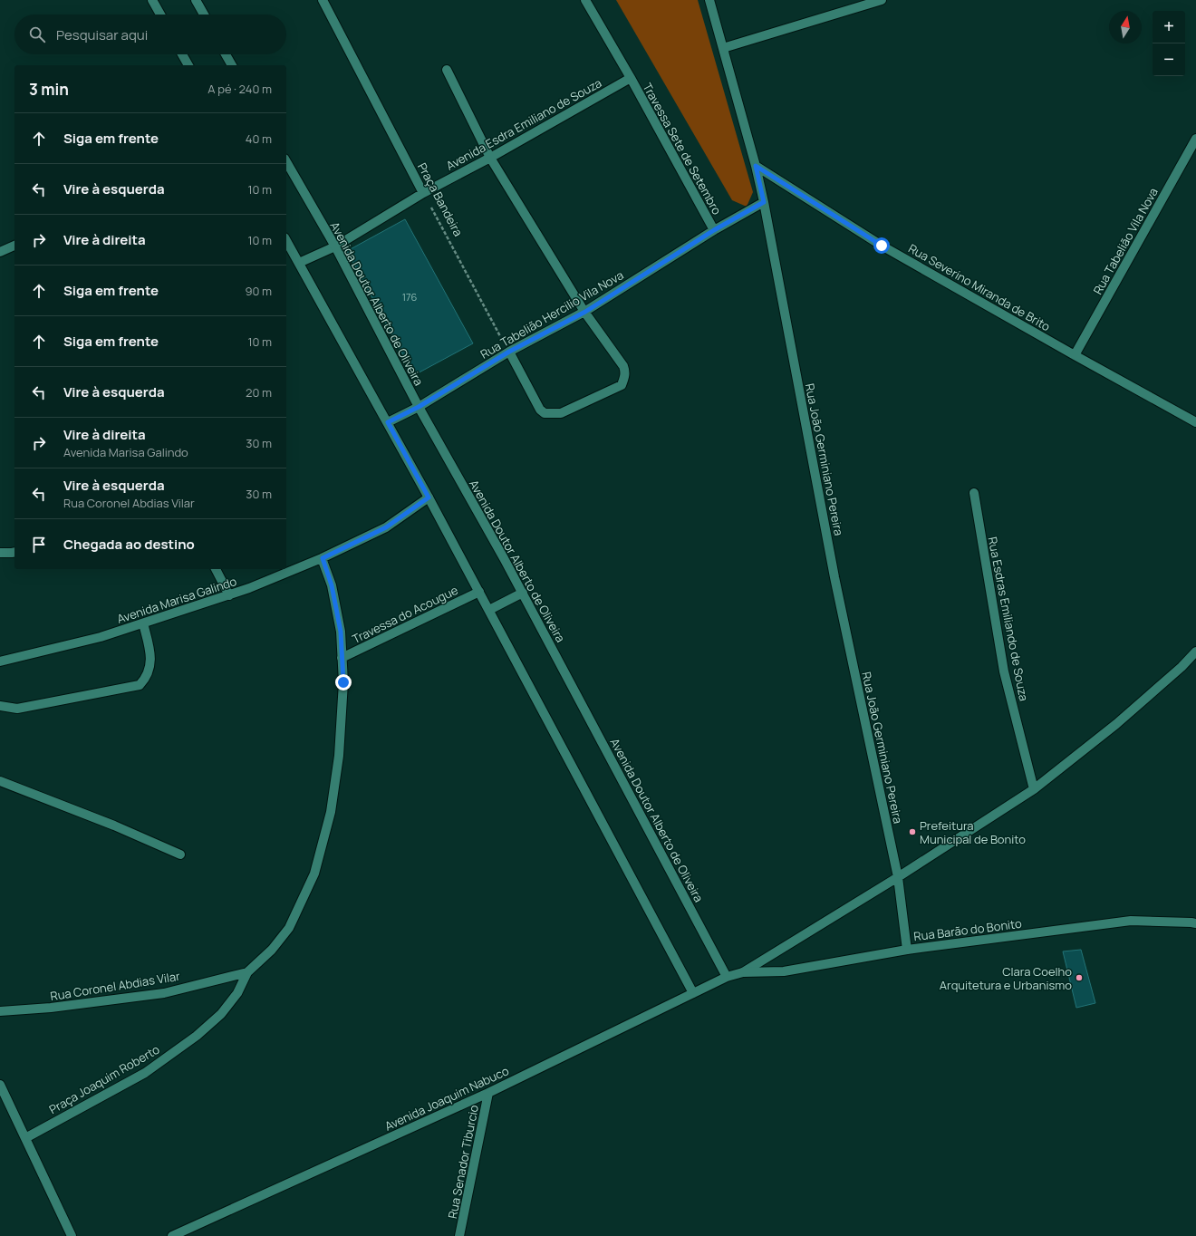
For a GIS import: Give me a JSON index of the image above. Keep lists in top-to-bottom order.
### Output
{
  "streets": {
    "street": [
      "Avenida Esdra Emiliano de Souza",
      "Travessa Sete de Setembro",
      "Praça Bandeira",
      "Rua Tabelião Vila Nova",
      "Rua Severino Miranda de Brito",
      "Avenida Doutor Alberto de Oliveira",
      "Rua Tabelião Hercilio Vila Nova",
      "Rua João Germiniano Pereira",
      "Avenida Marisa Galindo",
      "Travessa do Acougue",
      "Rua Esdras Emiliando de Souza",
      "Rua Barão do Bonito",
      "Rua Coronel Abdias Vilar",
      "Praça Joaquim Roberto",
      "Avenida Joaquim Nabuco",
      "Rua Senador Tiburcio"
    ]
  },
  "crossings": [
    ["Avenida Esdra Emiliano de Souza", "Travessa Sete de Setembro"],
    ["Avenida Esdra Emiliano de Souza", "Praça Bandeira"],
    ["Avenida Esdra Emiliano de Souza", "Avenida Doutor Alberto de Oliveira"],
    ["Travessa Sete de Setembro", "Rua Tabelião Hercilio Vila Nova"],
    ["Praça Bandeira", "Rua Tabelião Hercilio Vila Nova"],
    ["Rua Tabelião Vila Nova", "Rua Severino Miranda de Brito"],
    ["Rua Severino Miranda de Brito", "Rua João Germiniano Pereira"],
    ["Avenida Doutor Alberto de Oliveira", "Rua Tabelião Hercilio Vila Nova"],
    ["Avenida Doutor Alberto de Oliveira", "Avenida Joaquim Nabuco"],
    ["Rua Tabelião Hercilio Vila Nova", "Rua João Germiniano Pereira"],
    ["Rua João Germiniano Pereira", "Rua Barão do Bonito"],
    ["Avenida Marisa Galindo", "Rua Coronel Abdias Vilar"],
    ["Travessa do Acougue", "Rua Coronel Abdias Vilar"],
    ["Rua Barão do Bonito", "Avenida Joaquim Nabuco"],
    ["Rua Coronel Abdias Vilar", "Praça Joaquim Roberto"],
    ["Avenida Joaquim Nabuco", "Rua Senador Tiburcio"]
  ],
  "places": ["Prefeitura Municipal de Bonito", "Clara Coelho Arquitetura e Urbanismo"],
  "house_numbers": ["176"],
  "north": "top",
  "page": {
    "map_buttons": ["+", "−"],
    "search": "Pesquisar aqui",
    "heading": ["3 min", "A pé · 240 m"],
    "list": [
      ["Siga em frente", "40 m"],
      ["Vire à esquerda", "10 m"],
      ["Vire à direita", "10 m"],
      ["Siga em frente", "90 m"],
      ["Siga em frente", "10 m"],
      ["Vire à esquerda", "20 m"],
      ["Vire à direita", "Avenida Marisa Galindo", "30 m"],
      ["Vire à esquerda", "Rua Coronel Abdias Vilar", "30 m"],
      "Chegada ao destino"
    ]
  }
}
